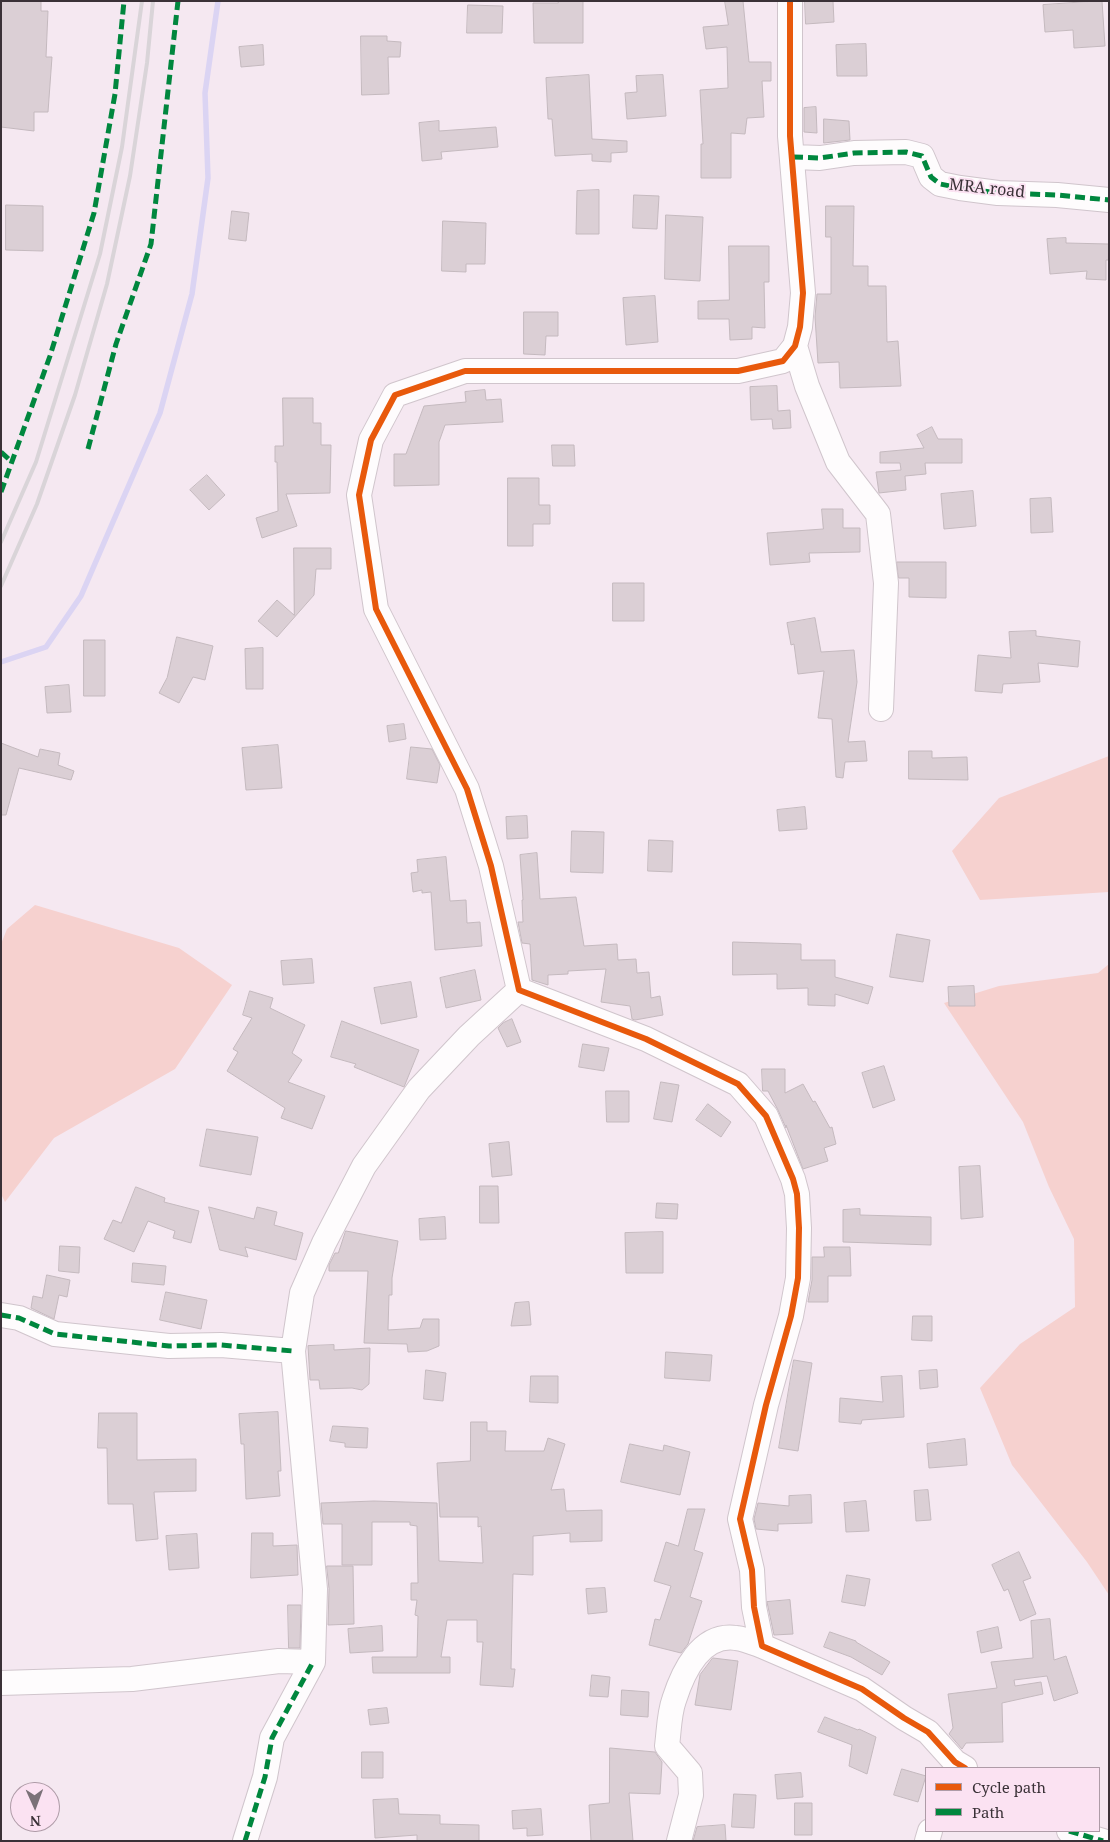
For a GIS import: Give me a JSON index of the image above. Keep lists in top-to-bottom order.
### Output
{
  "streets": {
    "street": ["MRA road"]
  },
  "legend": ["Cycle path", "Path"],
  "north": "bottom"
}
